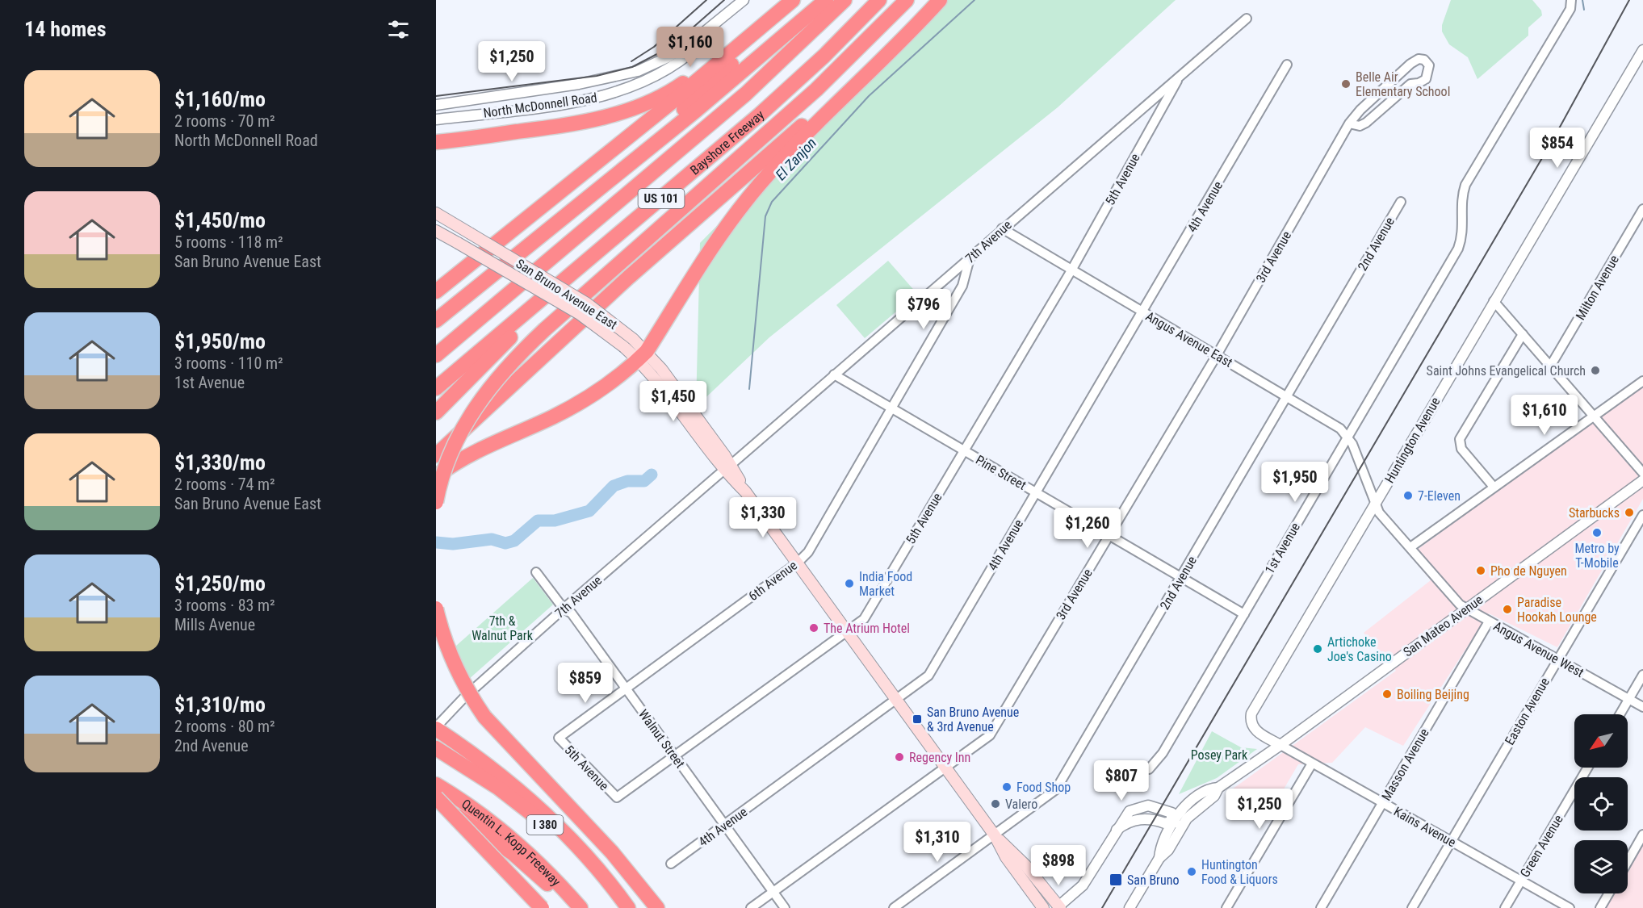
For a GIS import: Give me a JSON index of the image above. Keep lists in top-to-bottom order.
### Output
{
  "streets": {
    "highway": [
      "Bayshore Freeway",
      "US 101",
      "I 380",
      "Quentin L. Kopp Freeway"
    ],
    "main road": ["San Bruno Avenue East"],
    "street": [
      "North McDonnell Road",
      "5th Avenue",
      "4th Avenue",
      "7th Avenue",
      "2nd Avenue",
      "3rd Avenue",
      "Milton Avenue",
      "Angus Avenue East",
      "Huntington Avenue",
      "Pine Street",
      "1st Avenue",
      "6th Avenue",
      "San Mateo Avenue",
      "Angus Avenue West",
      "Easton Avenue",
      "Walnut Street",
      "Masson Avenue",
      "Kains Avenue",
      "Green Avenue"
    ]
  },
  "crossings": [
    ["5th Avenue", "7th Avenue"],
    ["5th Avenue", "San Bruno Avenue East"],
    ["5th Avenue", "Angus Avenue East"],
    ["5th Avenue", "Pine Street"],
    ["5th Avenue", "6th Avenue"],
    ["5th Avenue", "Walnut Street"],
    ["4th Avenue", "San Bruno Avenue East"],
    ["4th Avenue", "Angus Avenue East"],
    ["4th Avenue", "Pine Street"],
    ["4th Avenue", "Walnut Street"],
    ["7th Avenue", "San Bruno Avenue East"],
    ["7th Avenue", "Angus Avenue East"],
    ["7th Avenue", "Pine Street"],
    ["7th Avenue", "6th Avenue"],
    ["7th Avenue", "Walnut Street"],
    ["2nd Avenue", "San Bruno Avenue East"],
    ["2nd Avenue", "Angus Avenue East"],
    ["2nd Avenue", "Pine Street"],
    ["3rd Avenue", "San Bruno Avenue East"],
    ["3rd Avenue", "Angus Avenue East"],
    ["3rd Avenue", "Pine Street"],
    ["3rd Avenue", "Walnut Street"],
    ["San Bruno Avenue East", "6th Avenue"],
    ["Angus Avenue East", "1st Avenue"],
    ["Angus Avenue East", "Angus Avenue West"],
    ["Huntington Avenue", "San Mateo Avenue"],
    ["Huntington Avenue", "Angus Avenue West"],
    ["Huntington Avenue", "Kains Avenue"],
    ["Pine Street", "1st Avenue"],
    ["Pine Street", "6th Avenue"],
    ["1st Avenue", "Angus Avenue West"],
    ["6th Avenue", "Walnut Street"],
    ["San Mateo Avenue", "Angus Avenue West"],
    ["San Mateo Avenue", "Kains Avenue"],
    ["Angus Avenue West", "Easton Avenue"],
    ["Angus Avenue West", "Masson Avenue"],
    ["Easton Avenue", "Kains Avenue"],
    ["Masson Avenue", "Kains Avenue"],
    ["Kains Avenue", "Green Avenue"]
  ],
  "water": ["El Zanjon"],
  "parks": ["7th & Walnut Park", "Posey Park"],
  "places": {
    "other": [
      "Belle Air Elementary School",
      "Saint Johns Evangelical Church",
      "7-Eleven",
      "Starbucks",
      "Metro by T-Mobile",
      "Pho de Nguyen",
      "India Food Market",
      "Paradise Hookah Lounge",
      "The Atrium Hotel",
      "Artichoke Joe's Casino",
      "Boiling Beijing",
      "Regency Inn",
      "Food Shop",
      "Valero",
      "Huntington Food & Liquors"
    ],
    "transit": ["San Bruno Avenue & 3rd Avenue", "San Bruno"]
  },
  "north": "bottom left",
  "page": {
    "heading": "14 homes",
    "price": [
      "$1,160",
      "$1,250",
      "$854",
      "$796",
      "$1,450",
      "$1,610",
      "$1,950",
      "$1,330",
      "$1,260",
      "$859",
      "$807",
      "$1,250",
      "$1,310",
      "$898"
    ],
    "list": [
      {
        "name": "$1,160/mo",
        "note": "2 rooms · 70 m² · North McDonnell Road"
      },
      {
        "name": "$1,450/mo",
        "note": "5 rooms · 118 m² · San Bruno Avenue East"
      },
      {
        "name": "$1,950/mo",
        "note": "3 rooms · 110 m² · 1st Avenue"
      },
      {
        "name": "$1,330/mo",
        "note": "2 rooms · 74 m² · San Bruno Avenue East"
      },
      {
        "name": "$1,250/mo",
        "note": "3 rooms · 83 m² · Mills Avenue"
      },
      {
        "name": "$1,310/mo",
        "note": "2 rooms · 80 m² · 2nd Avenue"
      }
    ]
  }
}
